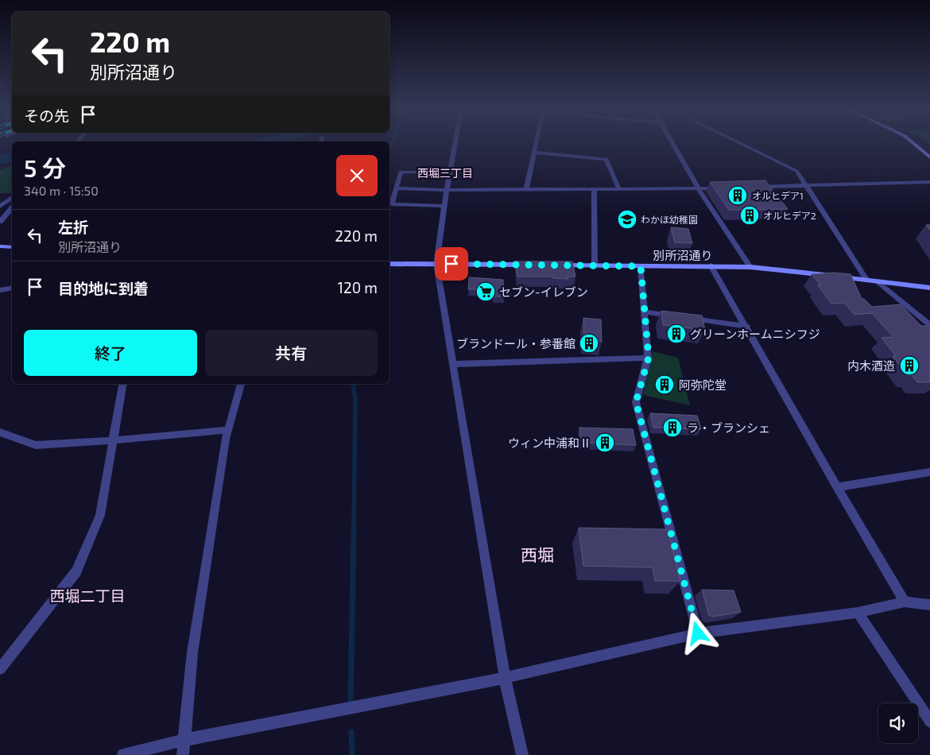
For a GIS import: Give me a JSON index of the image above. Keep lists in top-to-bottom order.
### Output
{
  "streets": {
    "street": ["別所沼通り"]
  },
  "districts": ["西堀三丁目", "西堀", "西堀二丁目"],
  "places": {
    "building": [
      "オルヒデア1",
      "オルヒデア2",
      "グリーンホームニシフジ",
      "ブランドール・参番館",
      "内木酒造",
      "阿弥陀堂",
      "ラ・ブランシェ",
      "ウィン中浦和Ⅱ"
    ],
    "school or university": ["わかほ幼稚園"],
    "supermarket": ["セブン-イレブン"]
  },
  "page": {
    "turn": ["220 m", "別所沼通り"],
    "then": "その先",
    "heading": ["5 分", "340 m · 15:50"],
    "list": [
      {
        "name": "左折",
        "note": "別所沼通り",
        "value": "220 m"
      },
      {
        "name": "目的地に到着",
        "value": "120 m"
      }
    ],
    "buttons": ["終了", "共有"]
  }
}
